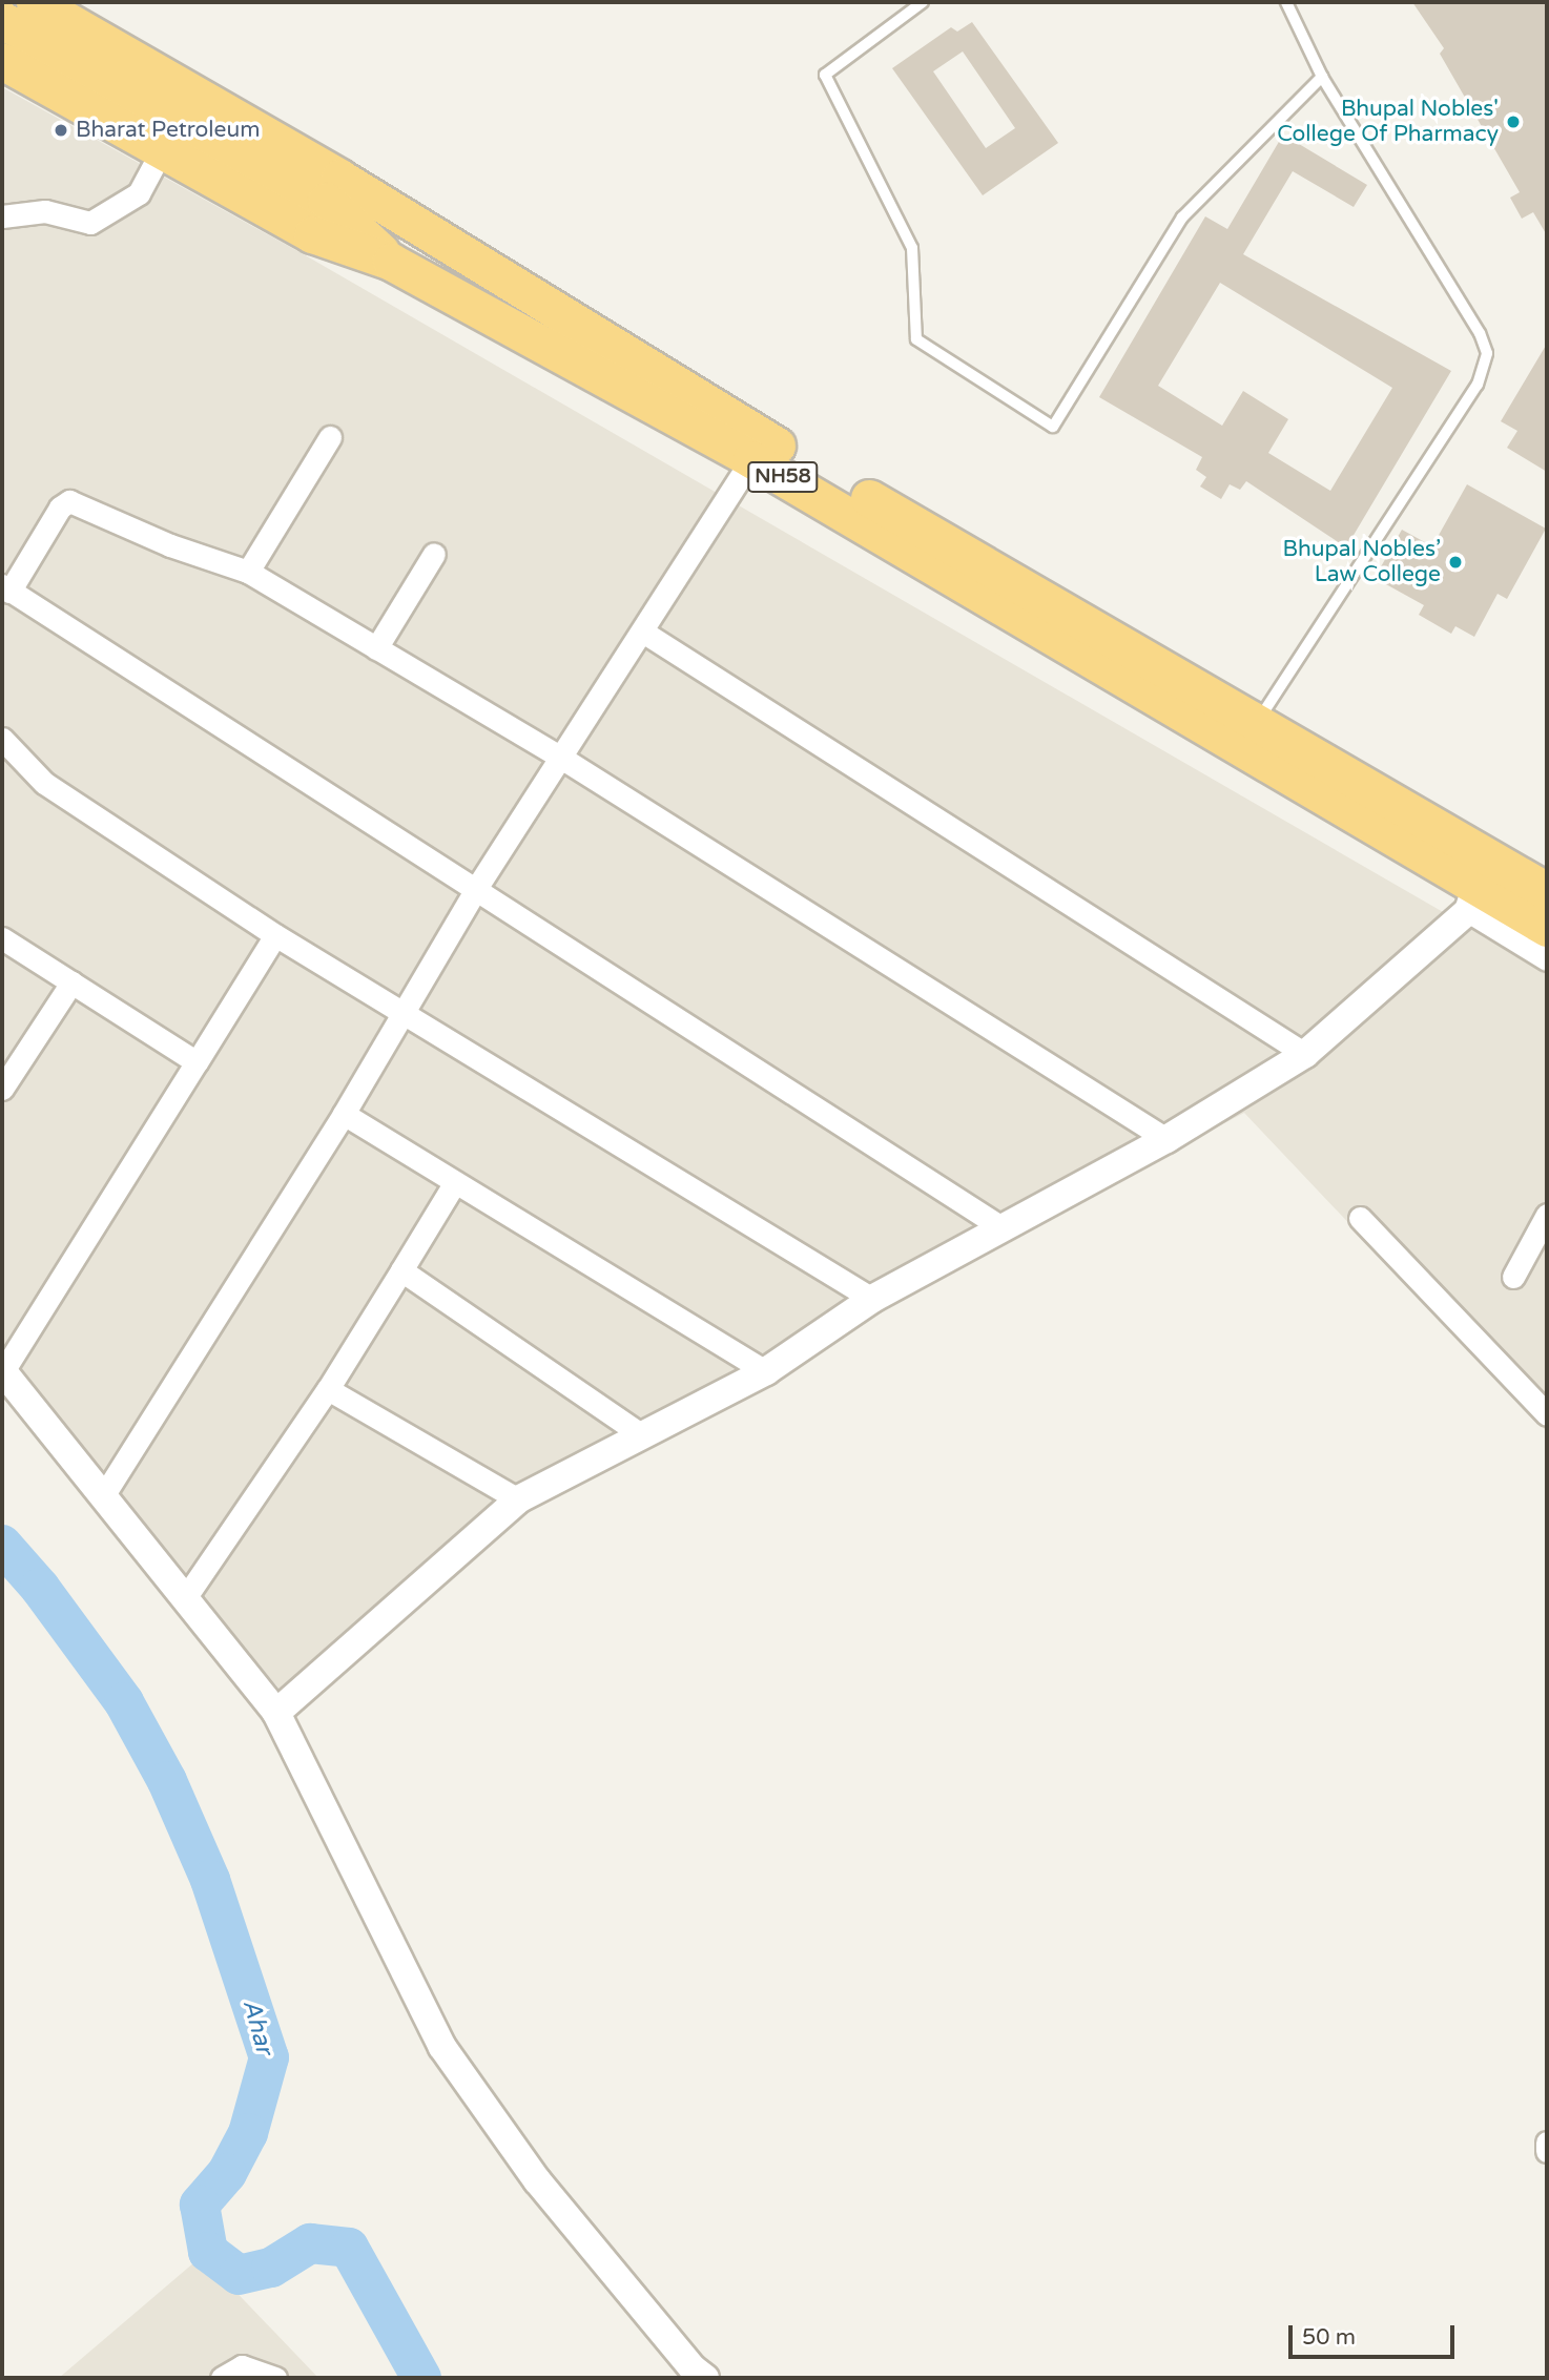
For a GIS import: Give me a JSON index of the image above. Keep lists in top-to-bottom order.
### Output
{
  "streets": {
    "highway": ["NH58"]
  },
  "water": ["Ahar"],
  "places": ["Bhupal Nobles' College Of Pharmacy", "Bharat Petroleum", "Bhupal Nobles’ Law College"],
  "scale_bar": "50 m"
}
